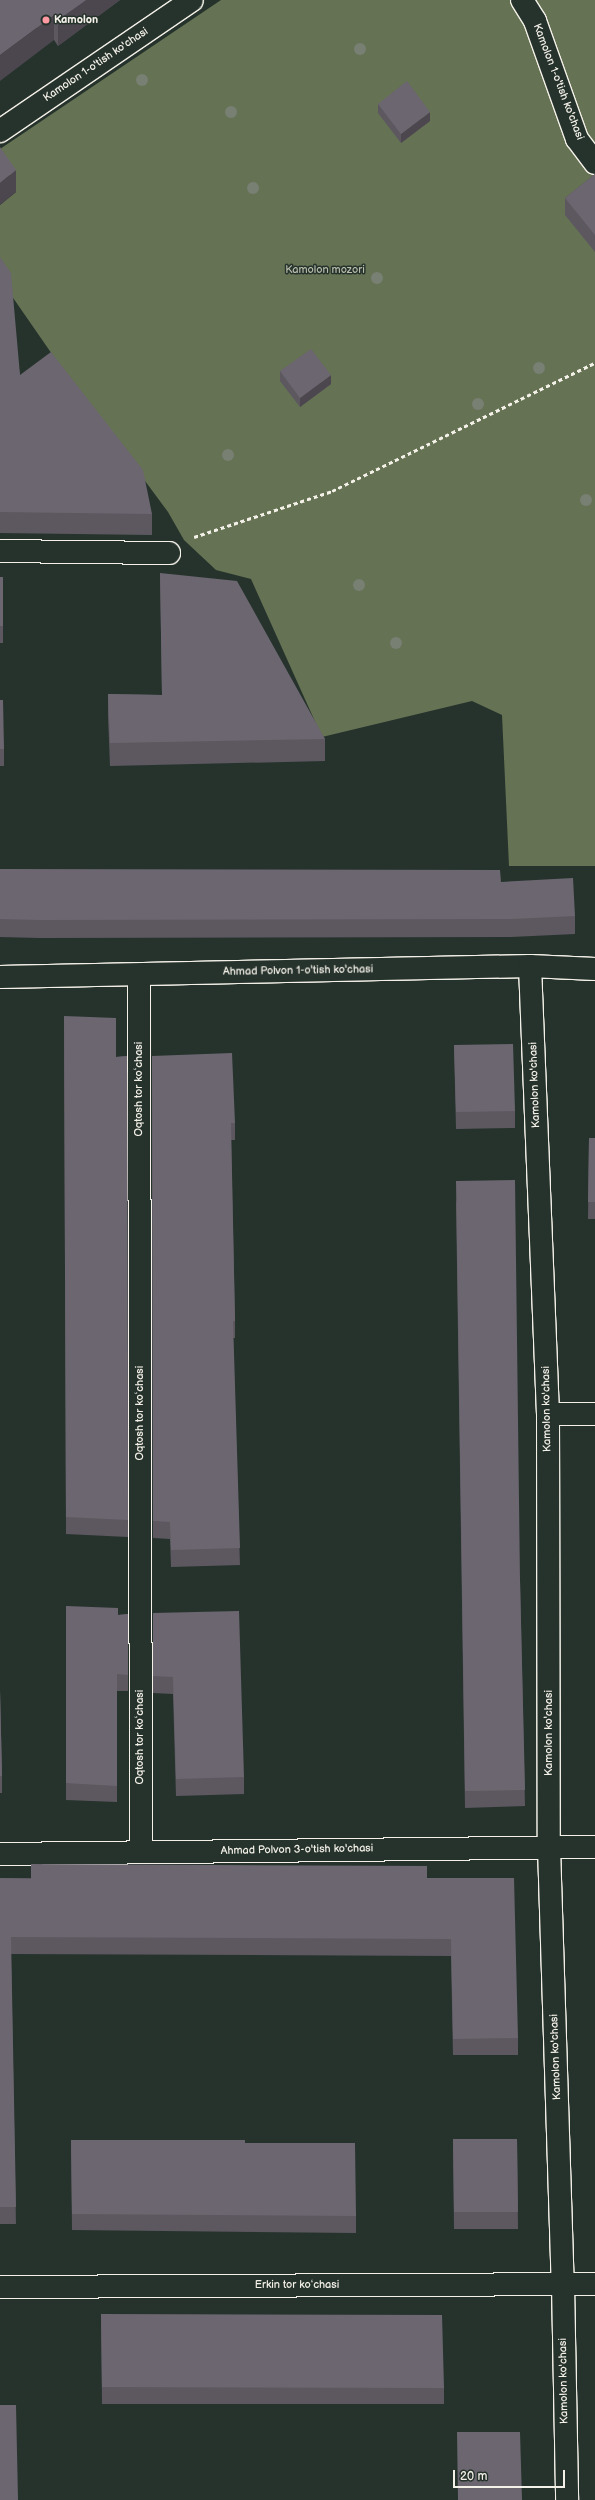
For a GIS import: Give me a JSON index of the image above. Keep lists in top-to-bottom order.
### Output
{
  "streets": {
    "street": [
      "Kamolon 1-o'tish ko'chasi",
      "Ahmad Polvon 1-o'tish ko'chasi",
      "Kamolon ko'chasi",
      "Oqtosh tor koʻchasi",
      "Ahmad Polvon 3-o'tish ko'chasi",
      "Erkin tor koʻchasi"
    ]
  },
  "crossings": [
    ["Ahmad Polvon 1-o'tish ko'chasi", "Kamolon ko'chasi"],
    ["Ahmad Polvon 1-o'tish ko'chasi", "Oqtosh tor koʻchasi"],
    ["Kamolon ko'chasi", "Ahmad Polvon 3-o'tish ko'chasi"],
    ["Kamolon ko'chasi", "Erkin tor koʻchasi"],
    ["Oqtosh tor koʻchasi", "Ahmad Polvon 3-o'tish ko'chasi"]
  ],
  "parks": ["Kamolon mozori"],
  "places": ["Kamolon"],
  "scale_bar": "20 m"
}
